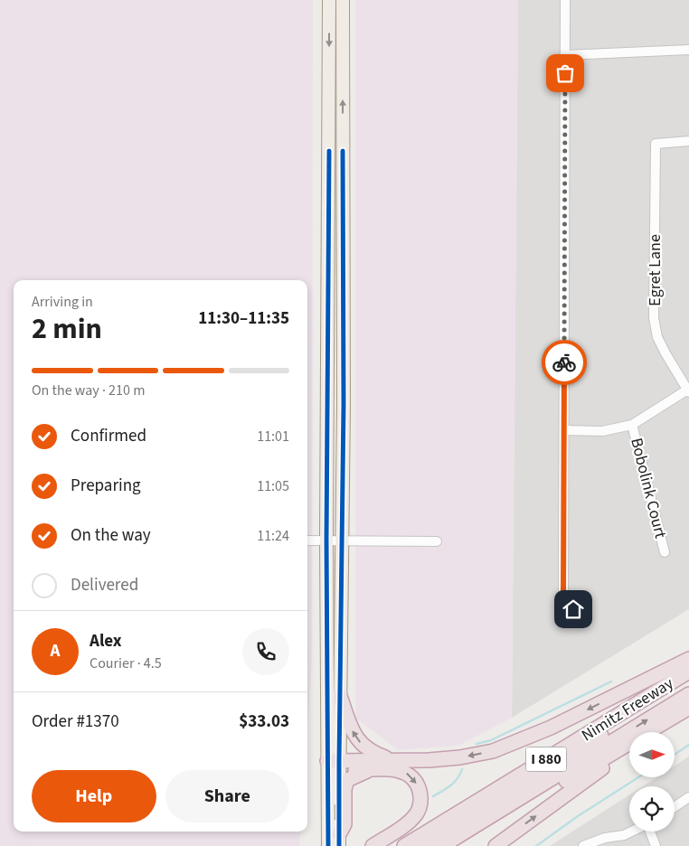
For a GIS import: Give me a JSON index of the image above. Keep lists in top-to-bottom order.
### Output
{
  "streets": {
    "highway": ["Nimitz Freeway", "I 880"],
    "street": ["Egret Lane", "Bobolink Court"]
  },
  "north": "right",
  "page": {
    "heading": ["2 min", "Arriving in", "11:30–11:35"],
    "panel": [
      "Alex",
      "Courier · 4.5",
      "Order #1370",
      "$33.03"
    ],
    "bar": "On the way · 210 m",
    "list": [
      ["Confirmed", "11:01"],
      ["Preparing", "11:05"],
      ["On the way", "11:24"],
      "Delivered"
    ],
    "round": "A",
    "buttons": ["Help", "Share"]
  }
}
